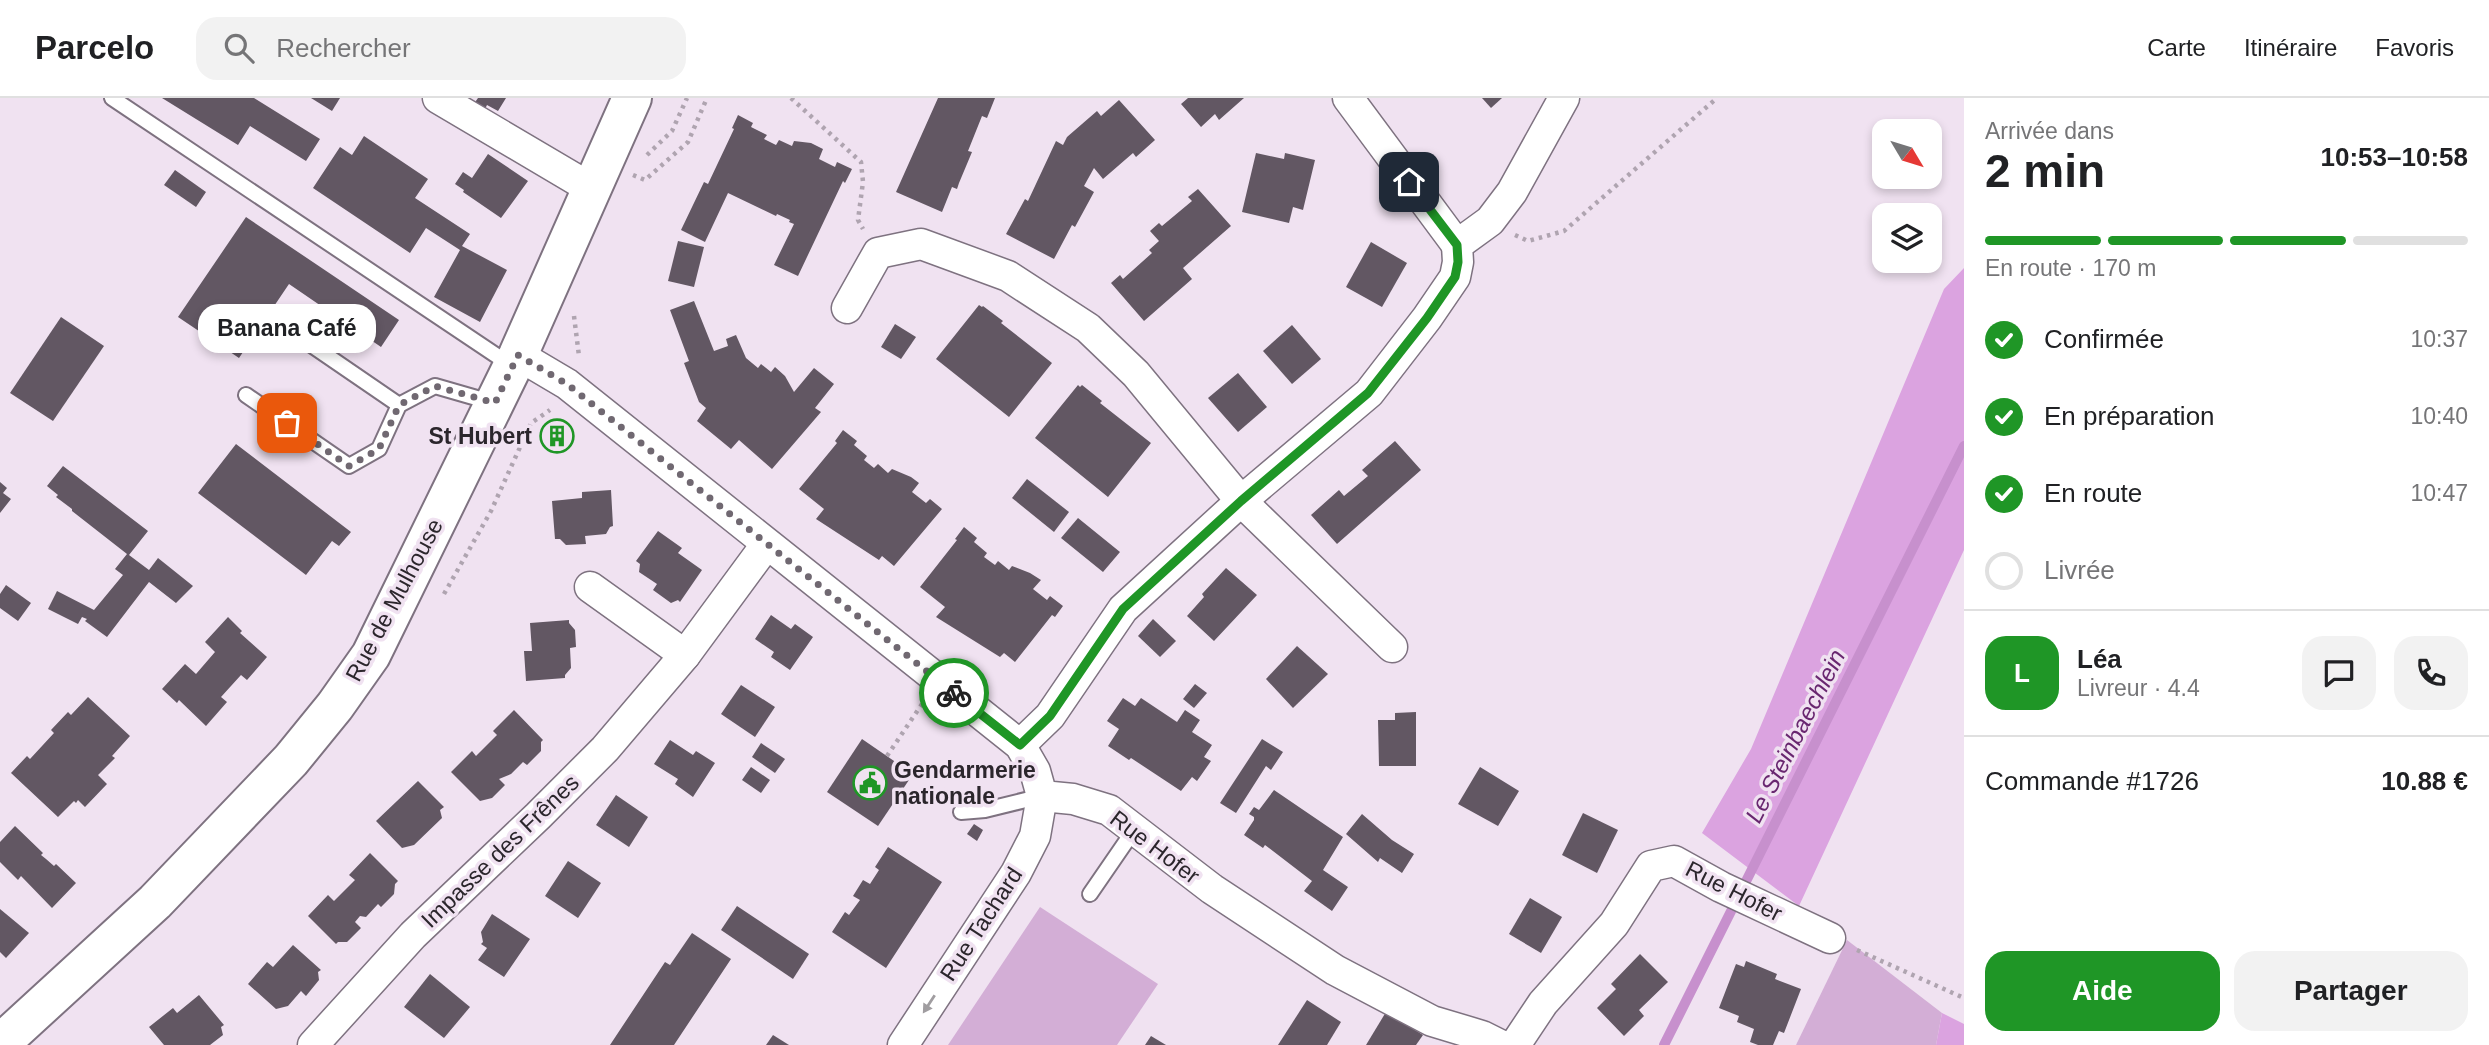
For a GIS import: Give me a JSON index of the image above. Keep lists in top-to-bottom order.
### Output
{
  "streets": {
    "main road": ["Rue de Mulhouse"],
    "street": ["Rue Hofer", "Impasse des Frênes", "Rue Tachard"]
  },
  "crossings": [
    ["Rue Hofer", "Rue Tachard"]
  ],
  "one_way": ["Rue Tachard"],
  "water": ["Le Steinbaechlein"],
  "places": {
    "other": ["Banana Café"],
    "building": ["St Hubert"],
    "public building": ["Gendarmerie nationale"]
  },
  "north": "bottom right",
  "page": {
    "header": "Parcelo",
    "search": "Rechercher",
    "nav": ["Carte", "Itinéraire", "Favoris"],
    "heading": ["2 min", "Arrivée dans", "10:53–10:58"],
    "panel": [
      "Léa",
      "Livreur · 4.4",
      "Commande #1726",
      "10.88 €"
    ],
    "bar": "En route · 170 m",
    "list": [
      ["Confirmée", "10:37"],
      ["En préparation", "10:40"],
      ["En route", "10:47"],
      "Livrée"
    ],
    "bubble": "Banana Café",
    "round": "L",
    "buttons": ["Aide", "Partager"]
  }
}
